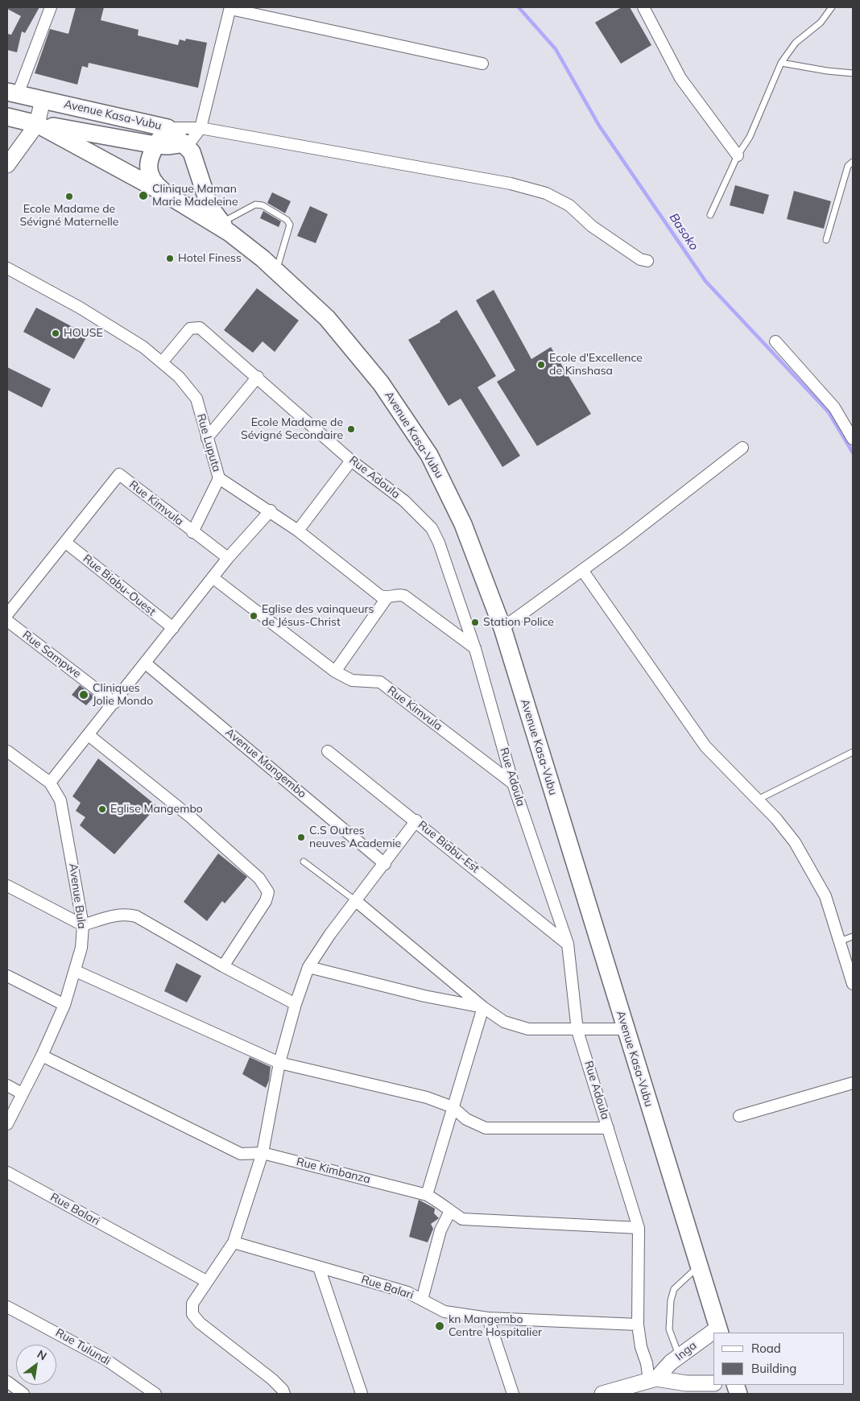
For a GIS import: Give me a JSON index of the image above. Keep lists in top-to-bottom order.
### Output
{
  "streets": {
    "main road": ["Avenue Kasa-Vubu"],
    "street": [
      "Rue Luputa",
      "Rue Adoula",
      "Rue Kimvula",
      "Rue Biabu-Ouest",
      "Rue Sampwe",
      "Avenue Mangembo",
      "Rue Biabu-Est",
      "Avenue Bula",
      "Rue Kimbanza",
      "Rue Balari",
      "Rue Tulundi",
      "Inga"
    ]
  },
  "crossings": [
    ["Rue Luputa", "Rue Adoula"],
    ["Rue Adoula", "Rue Kimvula"],
    ["Rue Adoula", "Rue Biabu-Est"],
    ["Rue Adoula", "Rue Kimbanza"],
    ["Rue Adoula", "Rue Balari"],
    ["Rue Adoula", "Inga"],
    ["Rue Kimvula", "Rue Biabu-Ouest"],
    ["Avenue Bula", "Rue Kimbanza"]
  ],
  "water": ["Basoko"],
  "places": [
    "Clinique Maman Marie Madeleine",
    "Ecole Madame de Sévigné Maternelle",
    "Hotel Finess",
    "HOUSE",
    "Ecole d'Excellence de Kinshasa",
    "Ecole Madame de Sévigné Secondaire",
    "Eglise des vainqueurs de Jésus-Christ",
    "Station Police",
    "Cliniques Jolie Mondo",
    "Eglise Mangembo",
    "C.S Outres neuves Academie",
    "kn Mangembo Centre Hospitalier"
  ],
  "legend": ["Road", "Building"],
  "north": "top right"
}
